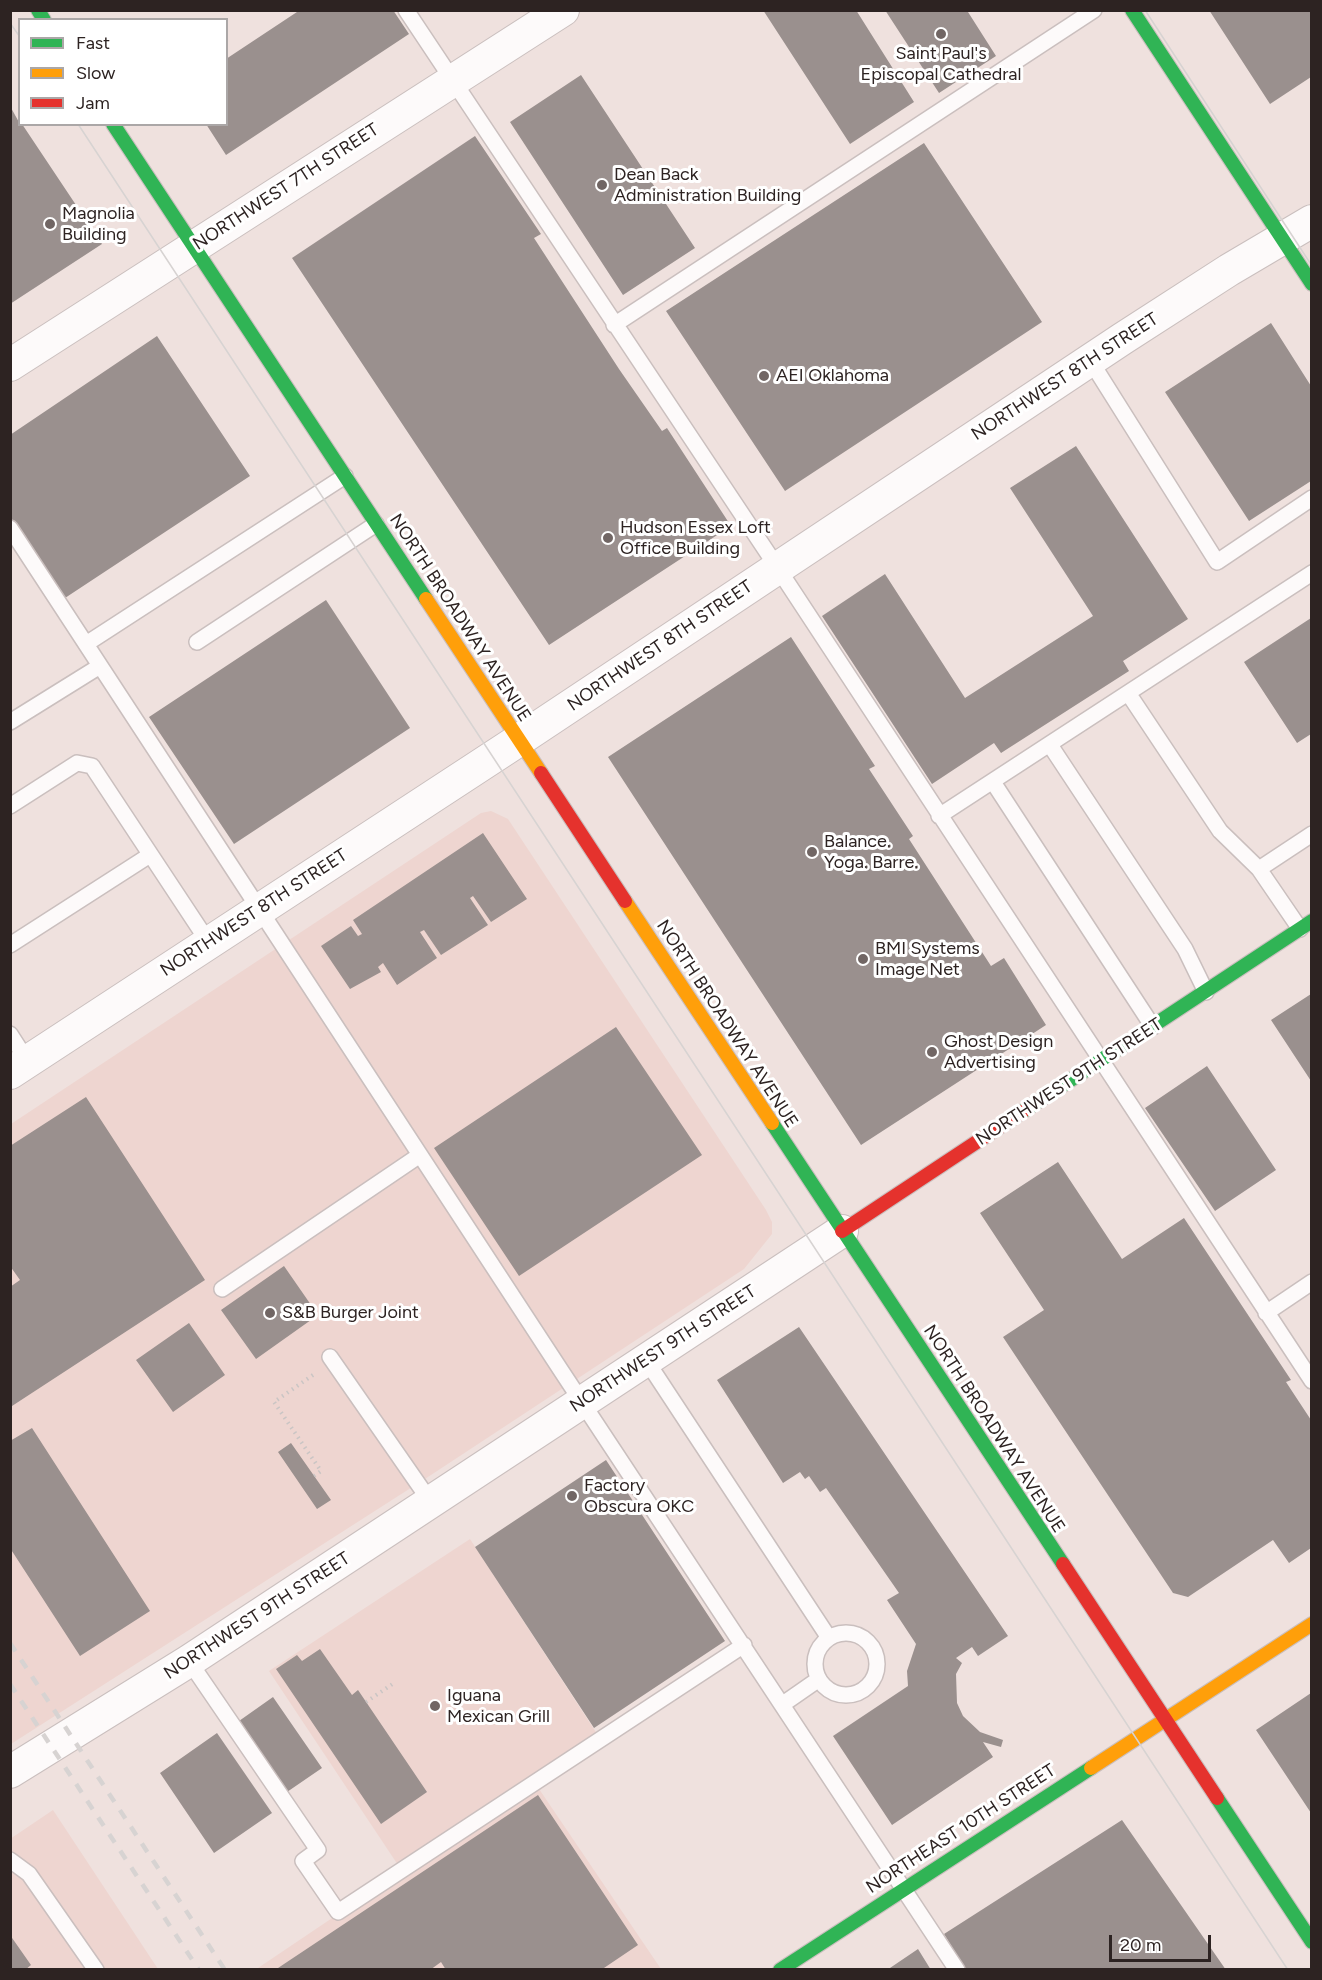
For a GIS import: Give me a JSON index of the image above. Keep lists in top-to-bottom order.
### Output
{
  "streets": {
    "main road": ["NORTH BROADWAY AVENUE", "NORTHWEST 9TH STREET", "NORTHEAST 10TH STREET"],
    "street": ["NORTHWEST 7TH STREET", "NORTHWEST 8TH STREET"]
  },
  "crossings": [
    ["NORTHWEST 7TH STREET", "NORTH BROADWAY AVENUE"],
    ["NORTHWEST 8TH STREET", "NORTH BROADWAY AVENUE"],
    ["NORTH BROADWAY AVENUE", "NORTHWEST 9TH STREET"],
    ["NORTH BROADWAY AVENUE", "NORTHEAST 10TH STREET"]
  ],
  "places": [
    "Saint Paul's Episcopal Cathedral",
    "Dean Back Administration Building",
    "Magnolia Building",
    "AEI Oklahoma",
    "Hudson Essex Loft Office Building",
    "Balance. Yoga. Barre.",
    "BMI Systems Image Net",
    "Ghost Design Advertising",
    "S&B Burger Joint",
    "Factory Obscura OKC",
    "Iguana Mexican Grill"
  ],
  "legend": ["Fast", "Slow", "Jam"],
  "scale_bar": "20 m"
}
